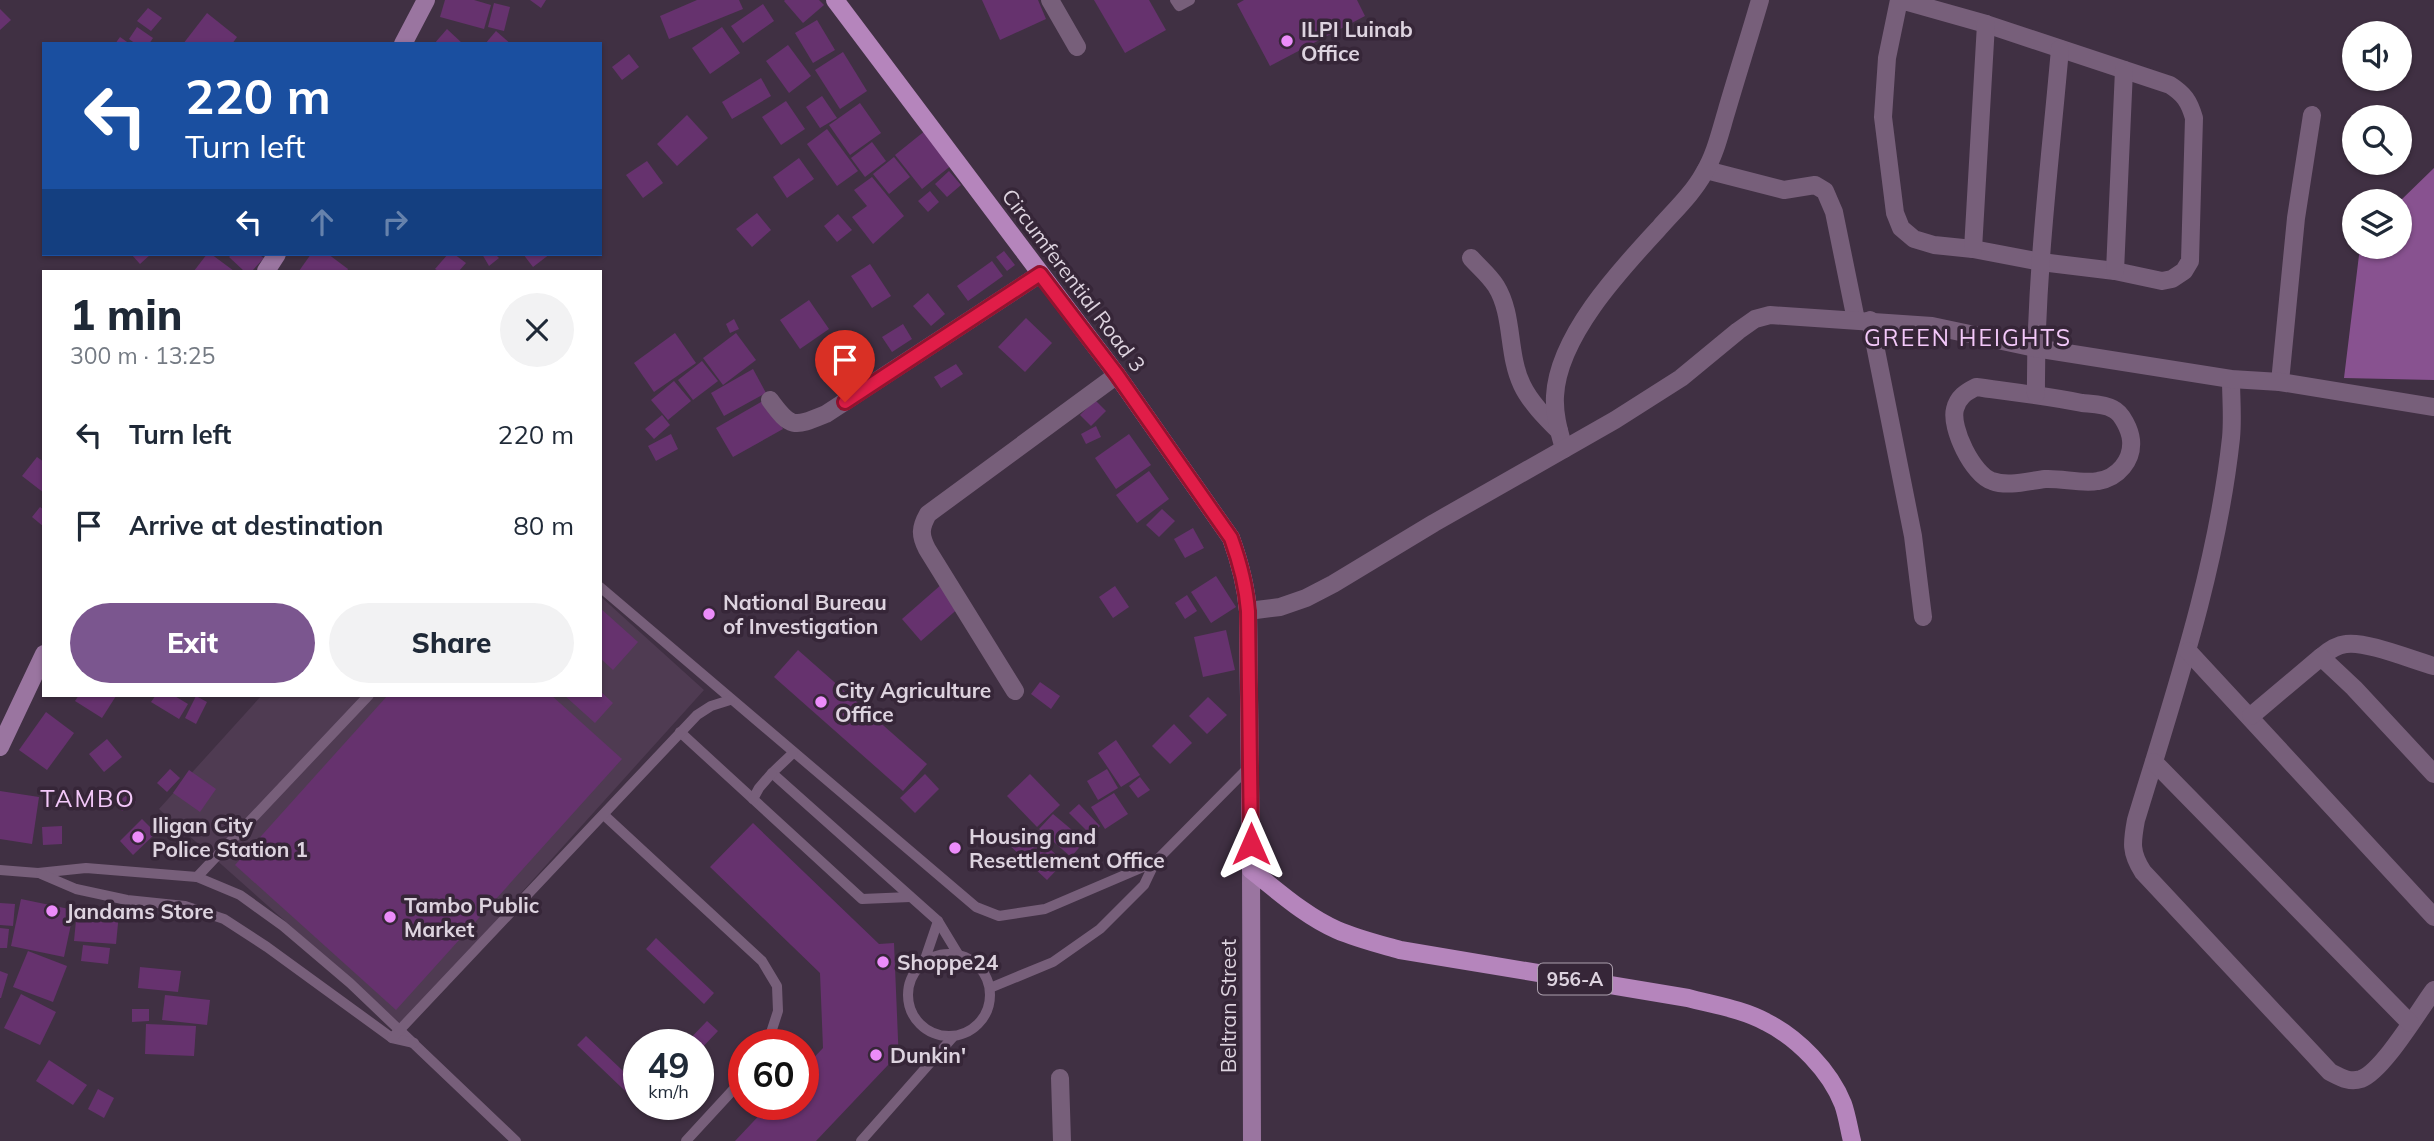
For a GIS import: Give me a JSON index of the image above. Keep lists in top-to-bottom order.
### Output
{
  "streets": {
    "main road": ["Circumferential Road 3", "956-A"],
    "street": ["Beltran Street"]
  },
  "crossings": [
    ["Circumferential Road 3", "956-A"],
    ["Circumferential Road 3", "Beltran Street"],
    ["956-A", "Beltran Street"]
  ],
  "districts": ["GREEN HEIGHTS", "TAMBO"],
  "places": [
    "ILPI Luinab Office",
    "National Bureau of Investigation",
    "City Agriculture Office",
    "Iligan City Police Station 1",
    "Housing and Resettlement Office",
    "Jandams Store",
    "Tambo Public Market",
    "Shoppe24",
    "Dunkin'"
  ],
  "page": {
    "turn": ["220 m", "Turn left"],
    "heading": ["1 min", "300 m · 13:25"],
    "list": [
      {
        "name": "Turn left",
        "value": "220 m"
      },
      {
        "name": "Arrive at destination",
        "value": "80 m"
      }
    ],
    "buttons": ["Exit", "Share"],
    "speed": "49 km/h",
    "limit": "60"
  }
}
